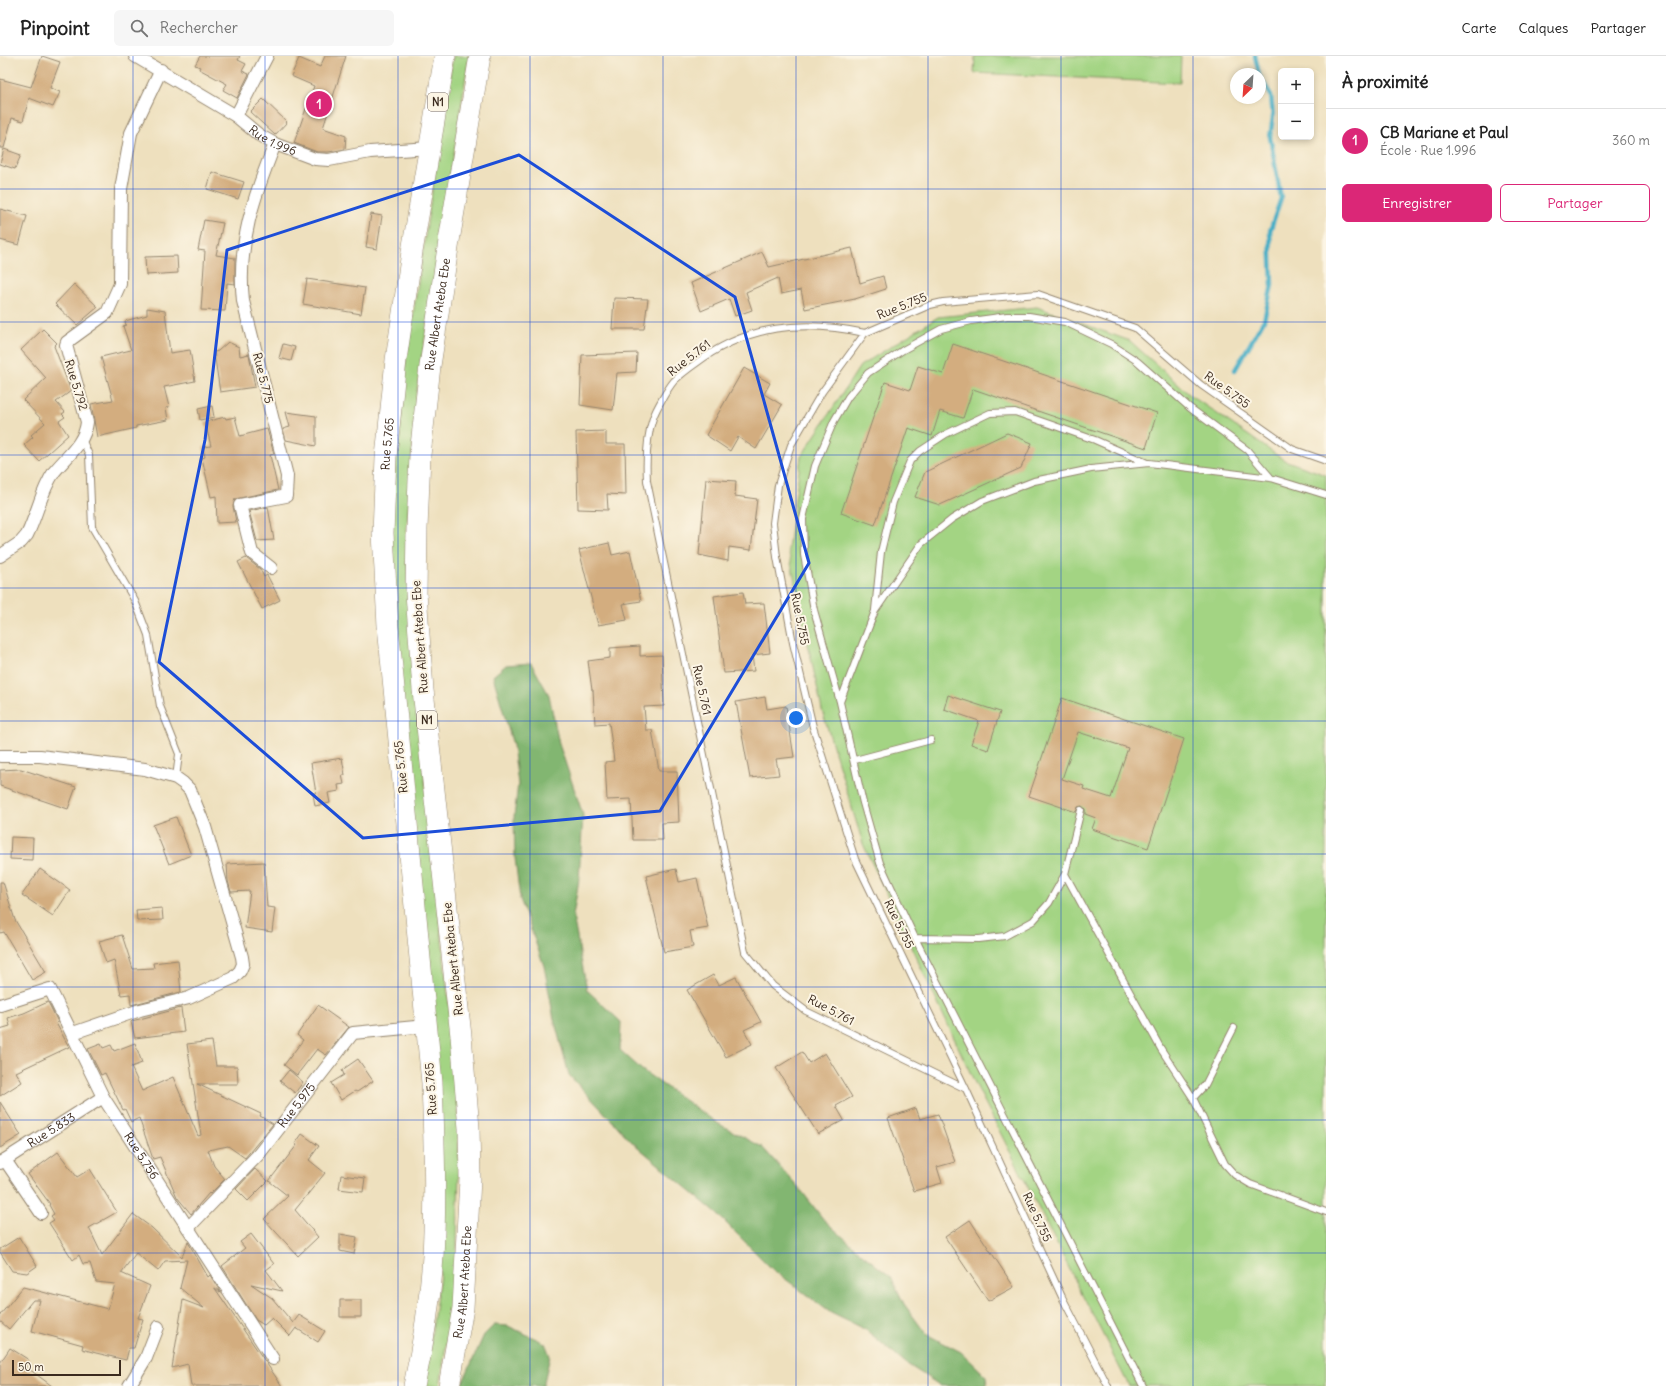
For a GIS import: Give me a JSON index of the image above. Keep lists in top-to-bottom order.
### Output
{
  "streets": {
    "highway": ["N1", "Rue Albert Ateba Ebe", "Rue 5.765"],
    "street": [
      "Rue 1.996",
      "Rue 5.775",
      "Rue 5.792",
      "Rue 5.975",
      "Rue 5.833",
      "Rue 5.756"
    ],
    "lane": ["Rue 5.755", "Rue 5.761"]
  },
  "crossings": [
    ["N1", "Rue 1.996"],
    ["N1", "Rue 5.765"],
    ["Rue 1.996", "Rue 5.775"],
    ["Rue 1.996", "Rue 5.792"],
    ["Rue 1.996", "Rue 5.765"],
    ["Rue 5.755", "Rue 5.761"],
    ["Rue 5.765", "Rue 5.975"],
    ["Rue 5.975", "Rue 5.756"],
    ["Rue 5.833", "Rue 5.756"]
  ],
  "scale_bar": "50 m",
  "north": "bottom left",
  "page": {
    "header": "Pinpoint",
    "search": "Rechercher",
    "nav": ["Carte", "Calques", "Partager"],
    "heading": "À proximité",
    "map_buttons": ["+", "−"],
    "pins": "1",
    "list": [
      {
        "mark": "1",
        "name": "CB Mariane et Paul",
        "note": "École · Rue 1.996",
        "value": "360 m"
      }
    ],
    "buttons": ["Enregistrer", "Partager"],
    "scale": "50 m"
  }
}
